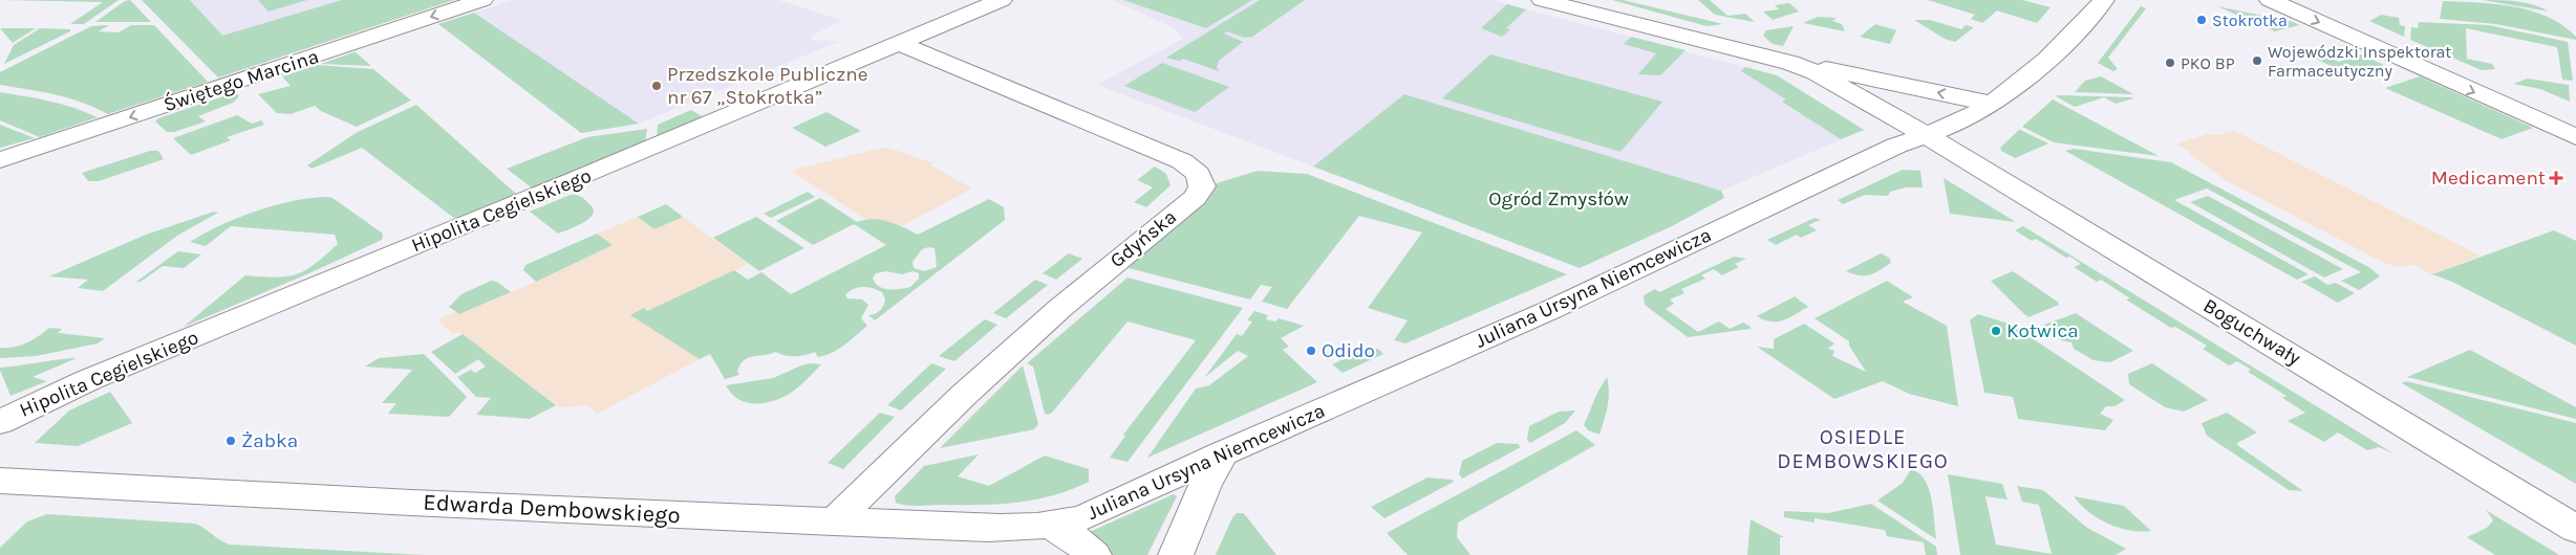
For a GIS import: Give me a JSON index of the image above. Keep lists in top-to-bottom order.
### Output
{
  "streets": {
    "street": [
      "Świętego Marcina",
      "Hipolita Cegielskiego",
      "Gdyńska",
      "Juliana Ursyna Niemcewicza",
      "Boguchwały",
      "Edwarda Dembowskiego"
    ]
  },
  "crossings": [
    ["Hipolita Cegielskiego", "Gdyńska"],
    ["Gdyńska", "Edwarda Dembowskiego"],
    ["Juliana Ursyna Niemcewicza", "Boguchwały"],
    ["Juliana Ursyna Niemcewicza", "Edwarda Dembowskiego"]
  ],
  "one_way": ["Świętego Marcina"],
  "districts": ["OSIEDLE DEMBOWSKIEGO"],
  "parks": ["Ogród Zmysłów"],
  "places": {
    "other": [
      "Stokrotka",
      "Wojewódzki Inspektorat Farmaceutyczny",
      "PKO BP",
      "Przedszkole Publiczne nr 67 „Stokrotka”",
      "Kotwica",
      "Odido",
      "Żabka"
    ],
    "health": ["Medicament"]
  }
}
